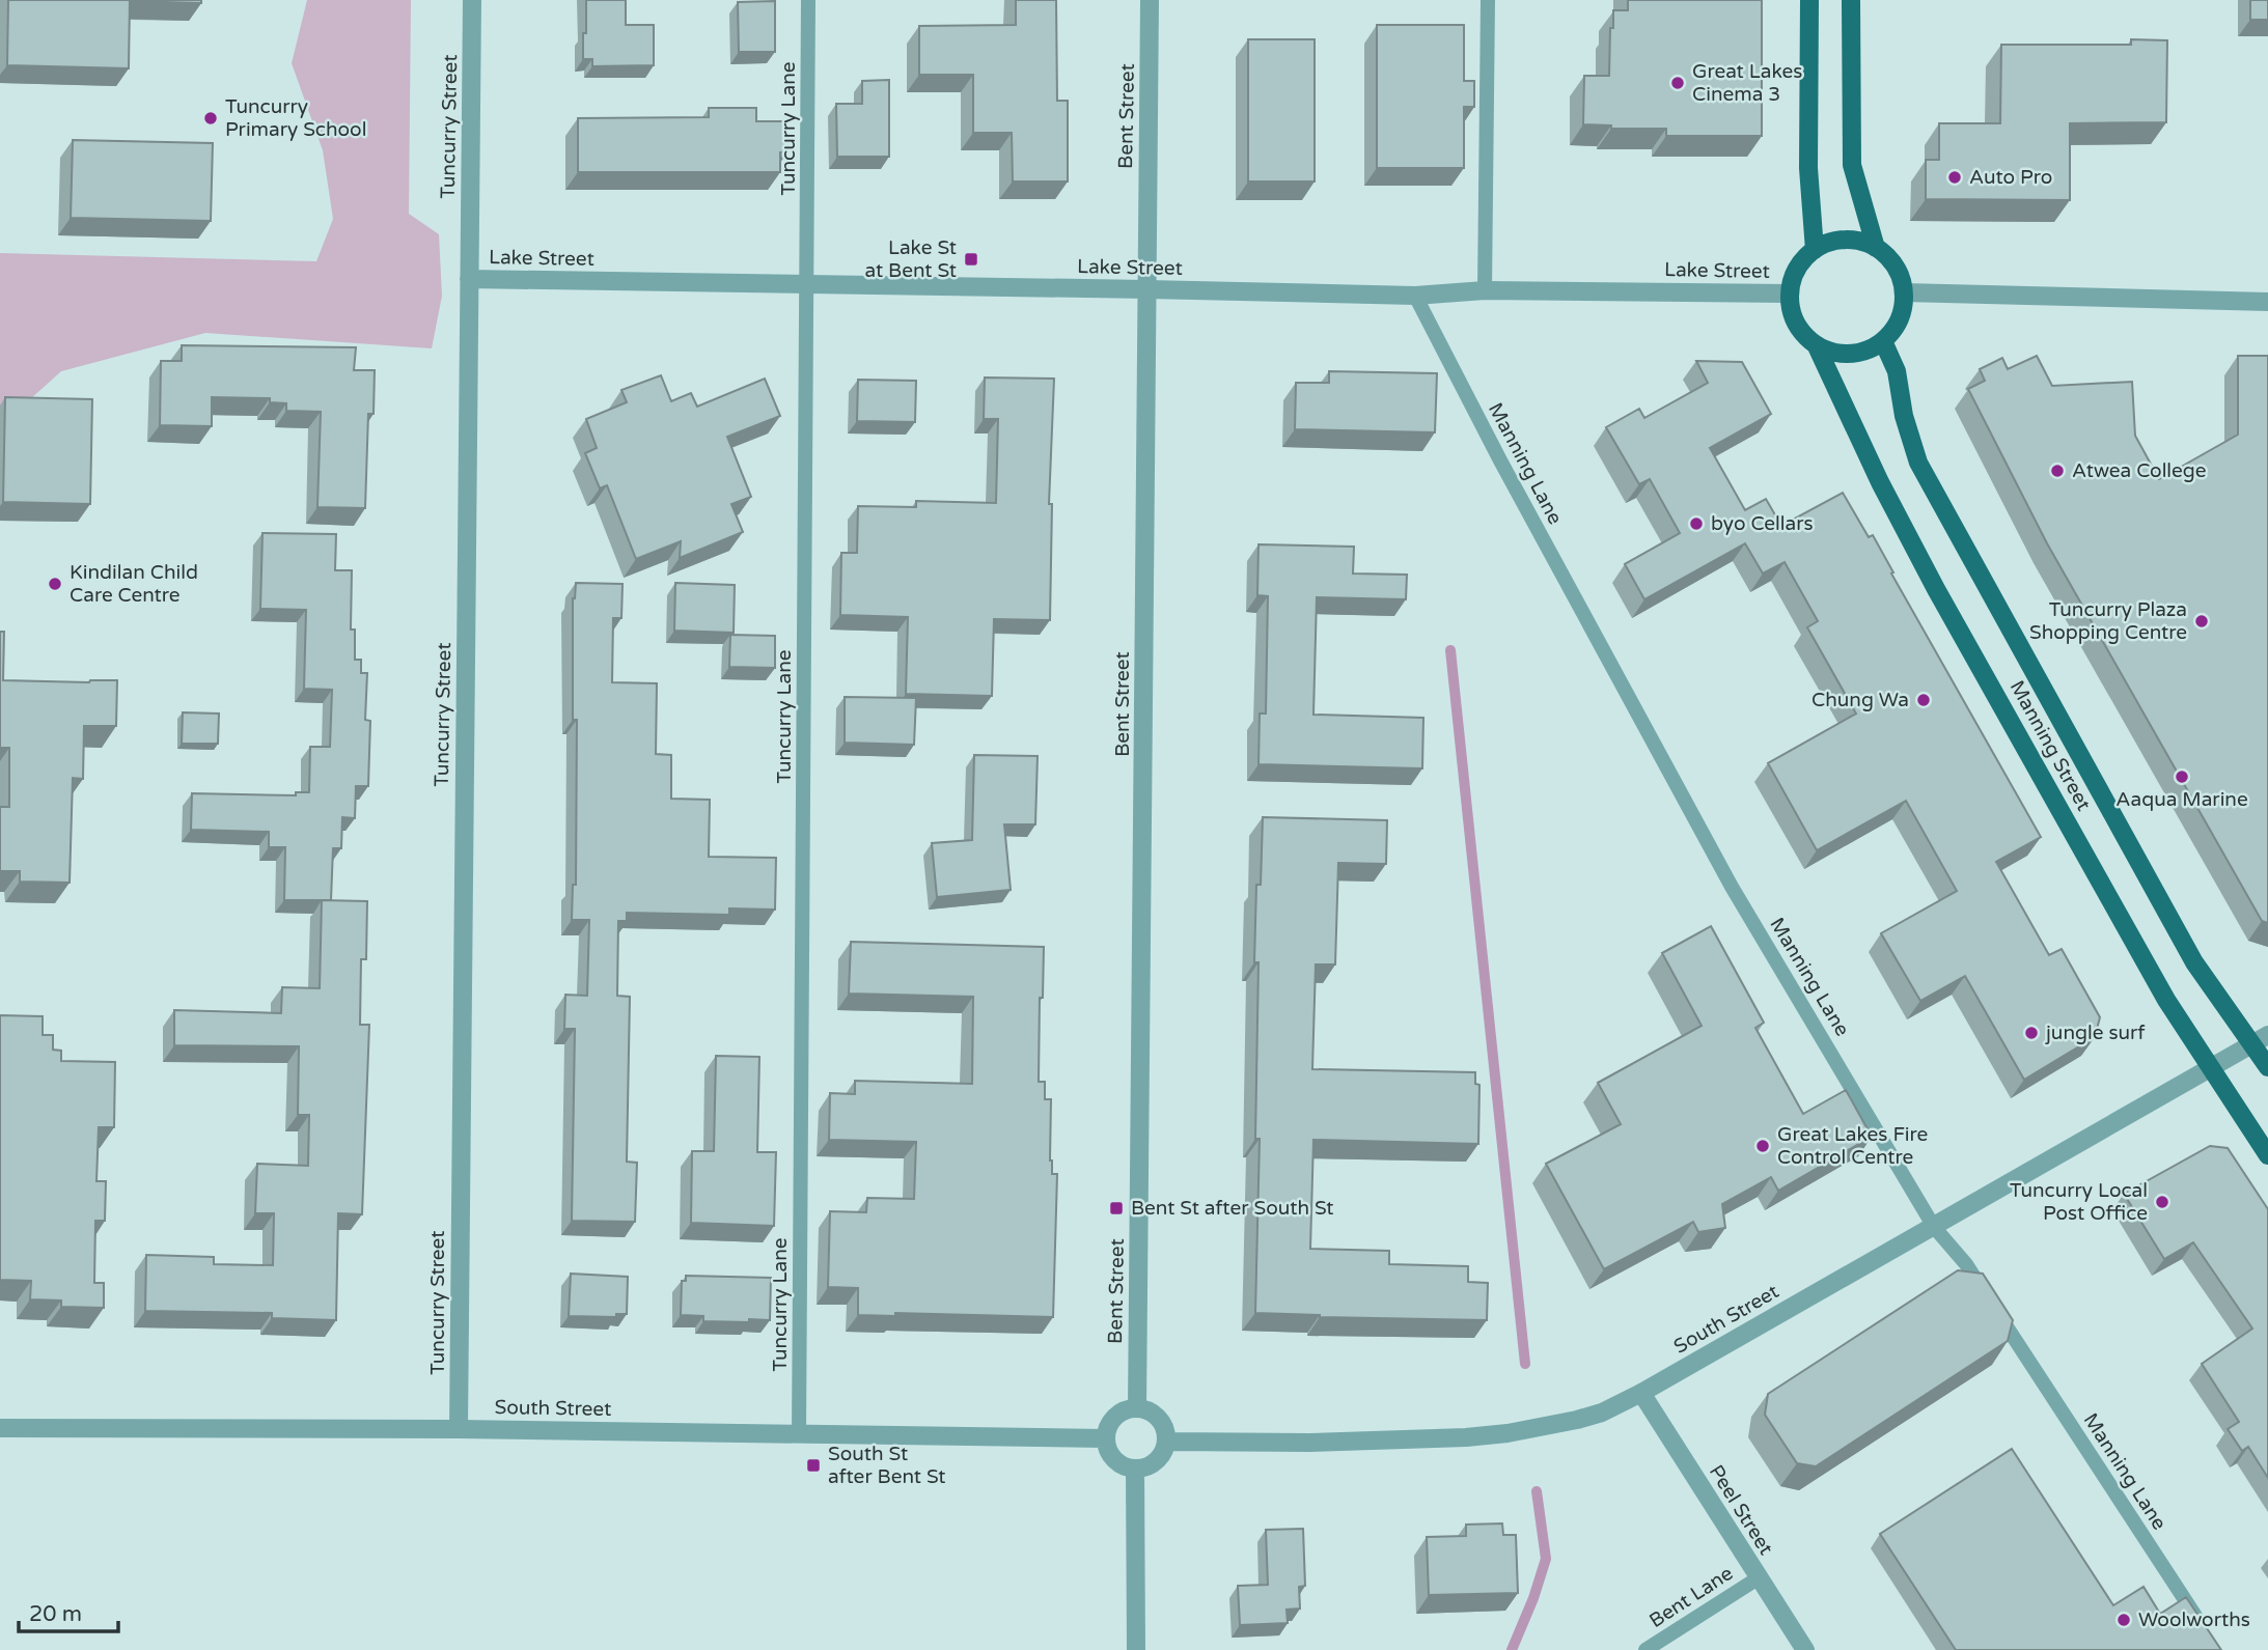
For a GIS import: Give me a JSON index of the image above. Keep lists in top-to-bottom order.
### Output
{
  "streets": {
    "main road": ["Manning Street"],
    "street": [
      "Bent Street",
      "Tuncurry Street",
      "Lake Street",
      "South Street",
      "Peel Street"
    ],
    "lane": ["Tuncurry Lane", "Manning Lane", "Bent Lane"]
  },
  "crossings": [
    ["Bent Street", "Lake Street"],
    ["Bent Street", "South Street"],
    ["Tuncurry Street", "Lake Street"],
    ["Tuncurry Street", "South Street"],
    ["Tuncurry Lane", "Lake Street"],
    ["Tuncurry Lane", "South Street"],
    ["Lake Street", "Manning Lane"],
    ["Lake Street", "Manning Street"],
    ["Manning Lane", "South Street"],
    ["Manning Street", "South Street"],
    ["South Street", "Peel Street"],
    ["Peel Street", "Bent Lane"]
  ],
  "places": {
    "other": [
      "Great Lakes Cinema 3",
      "Tuncurry Primary School",
      "Auto Pro",
      "Atwea College",
      "byo Cellars",
      "Kindilan Child Care Centre",
      "Tuncurry Plaza Shopping Centre",
      "Chung Wa",
      "Aaqua Marine",
      "jungle surf",
      "Great Lakes Fire Control Centre",
      "Tuncurry Local Post Office",
      "Woolworths"
    ],
    "transit": ["Lake St at Bent St", "Bent St after South St", "South St after Bent St"]
  },
  "scale_bar": "20 m"
}
